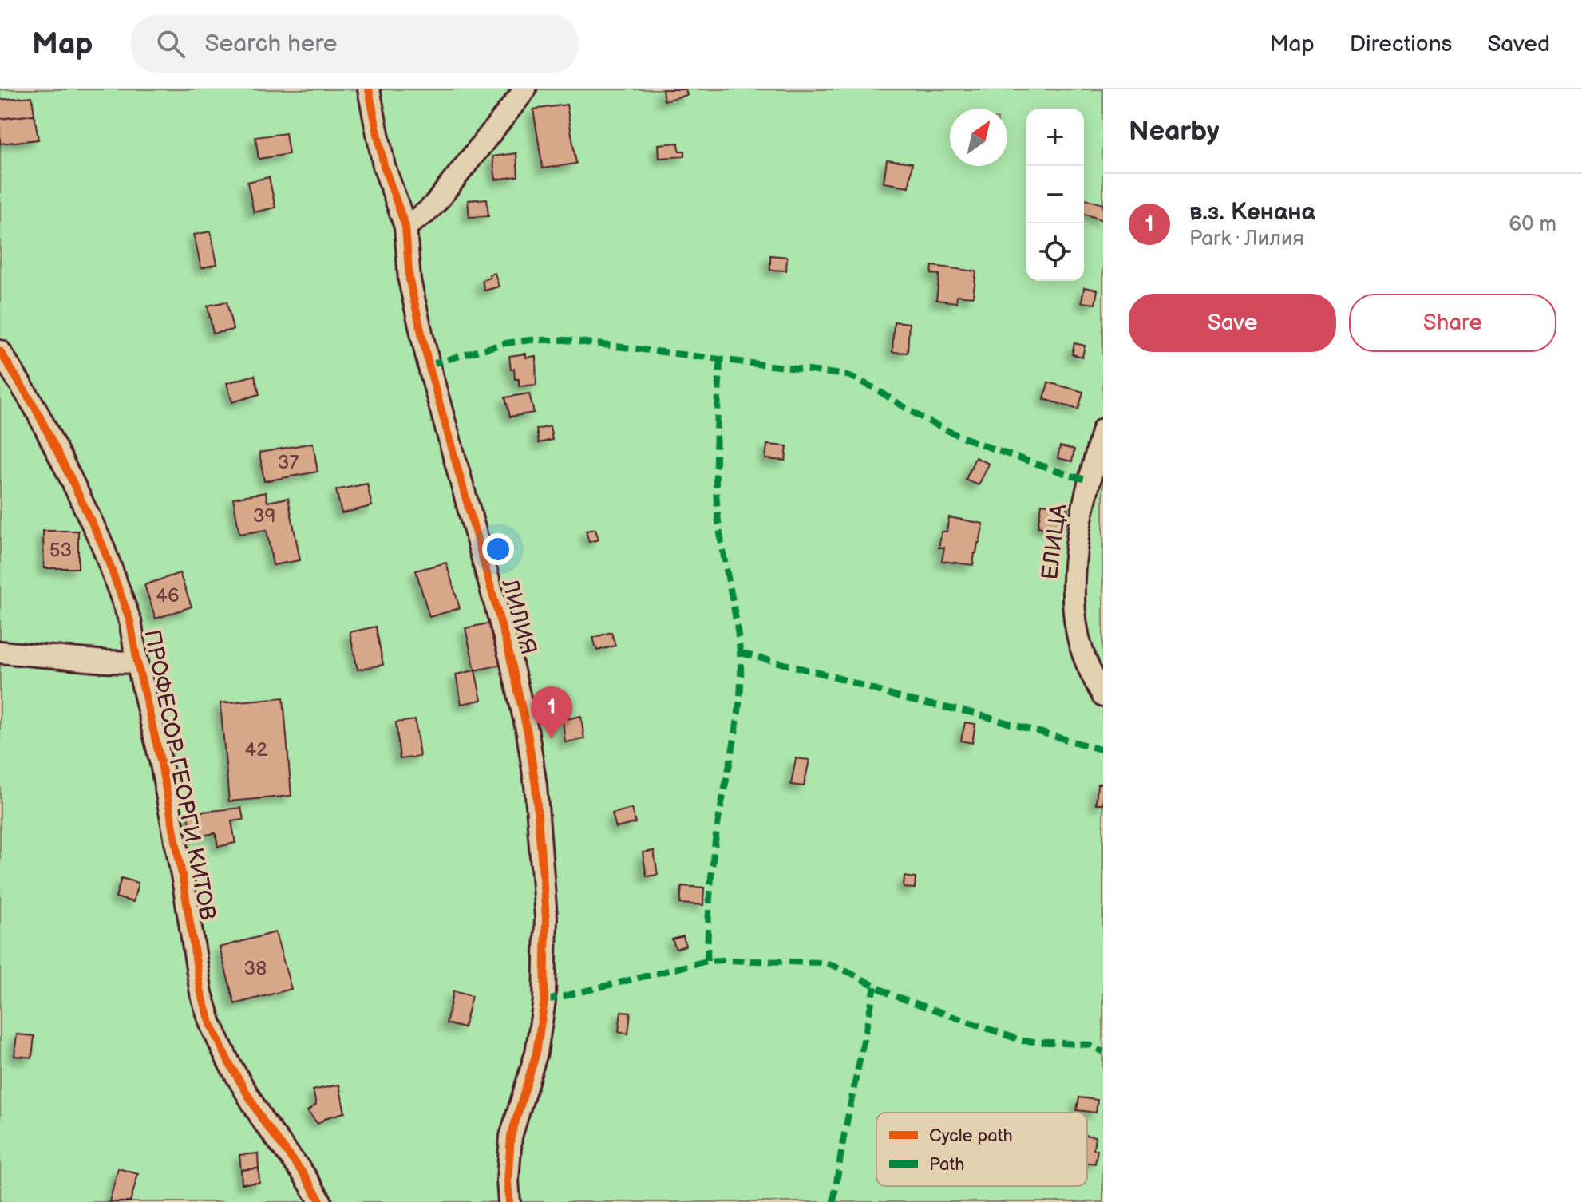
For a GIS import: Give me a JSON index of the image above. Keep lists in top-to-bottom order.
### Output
{
  "streets": {
    "street": ["ЕЛИЦА", "ЛИЛИЯ", "ПРОФЕСОР ГЕОРГИ КИТОВ"]
  },
  "house_numbers": [
    "37",
    "39",
    "53",
    "46",
    "42",
    "38"
  ],
  "legend": ["Cycle path", "Path"],
  "north": "top right",
  "page": {
    "header": "Map",
    "search": "Search here",
    "nav": ["Map", "Directions", "Saved"],
    "heading": "Nearby",
    "map_buttons": ["+", "−"],
    "list": [
      {
        "mark": "1",
        "name": "в.з. Кенана",
        "note": "Park · Лилия",
        "value": "60 m"
      }
    ],
    "buttons": ["Save", "Share"],
    "pins": "1"
  }
}
